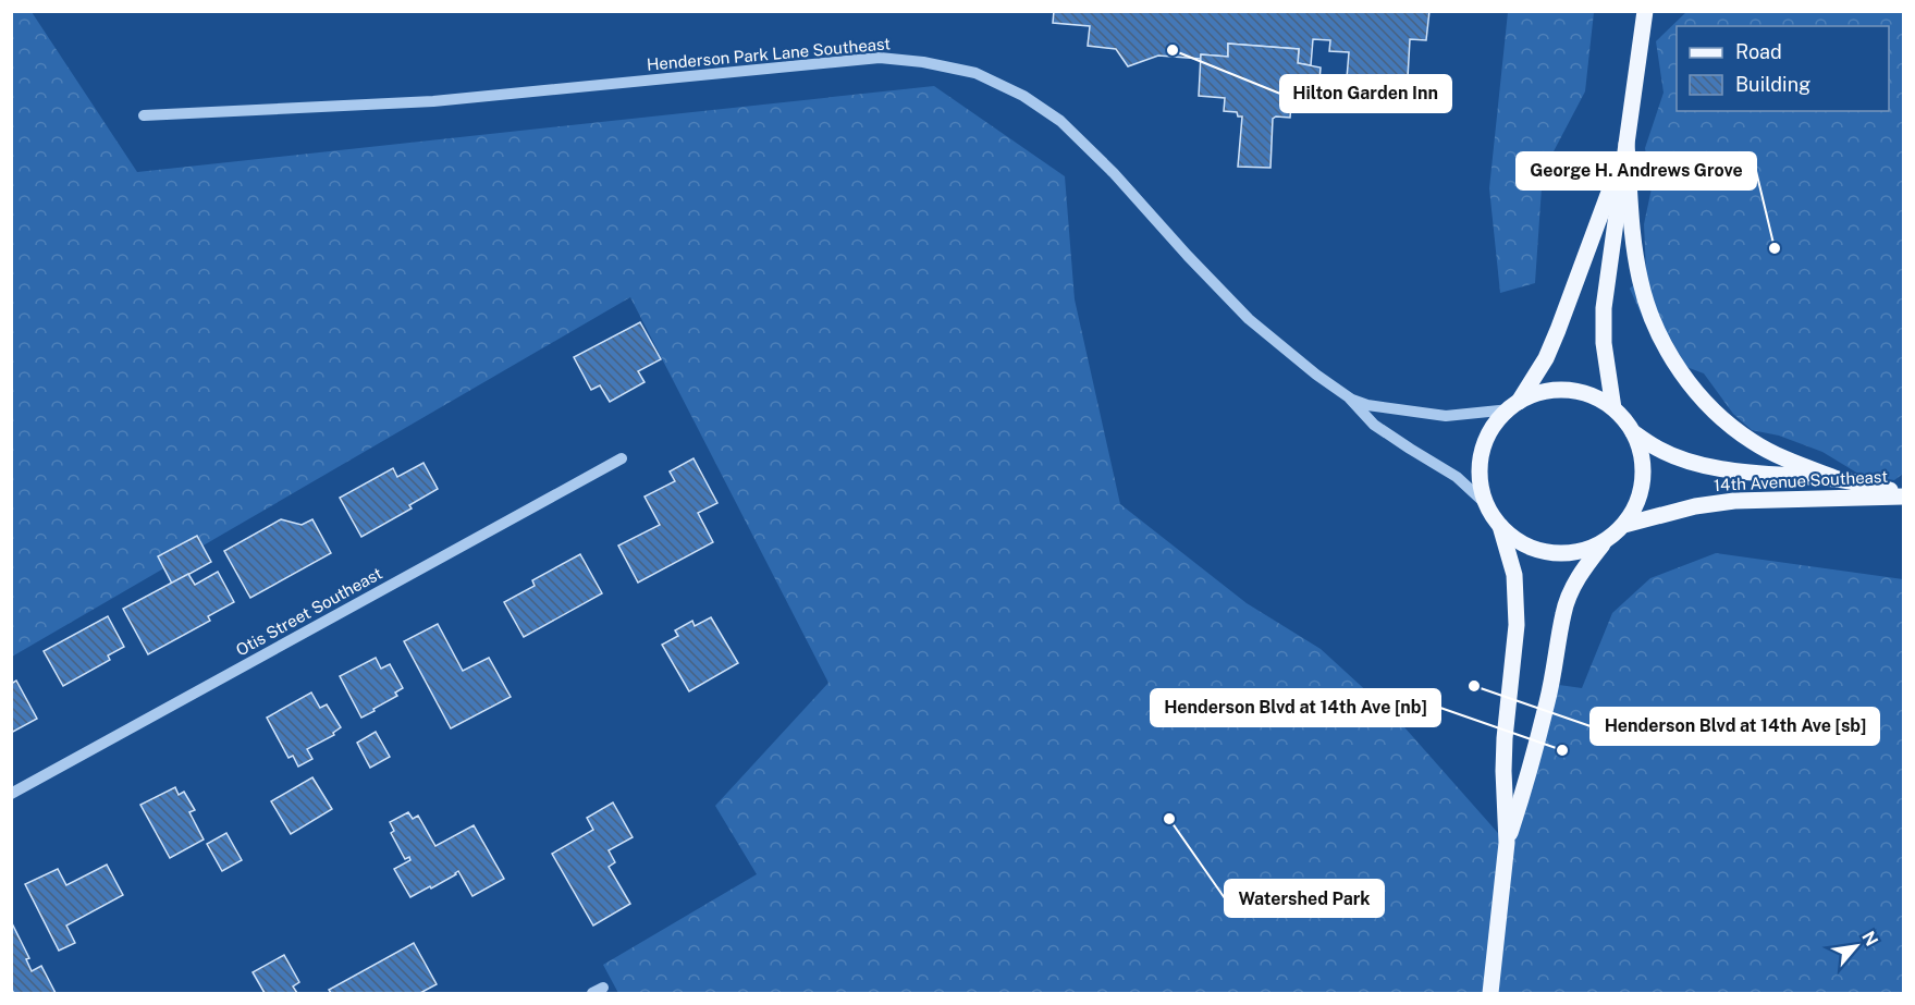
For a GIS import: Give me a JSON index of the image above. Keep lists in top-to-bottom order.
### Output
{
  "streets": {
    "main road": ["14th Avenue Southeast"],
    "street": ["Henderson Park Lane Southeast", "Otis Street Southeast"]
  },
  "crossings": [
    ["Henderson Park Lane Southeast", "14th Avenue Southeast"]
  ],
  "places": [
    "Hilton Garden Inn",
    "George H. Andrews Grove",
    "Henderson Blvd at 14th Ave [sb]",
    "Henderson Blvd at 14th Ave [nb]",
    "Watershed Park"
  ],
  "legend": ["Road", "Building"],
  "north": "top right"
}
